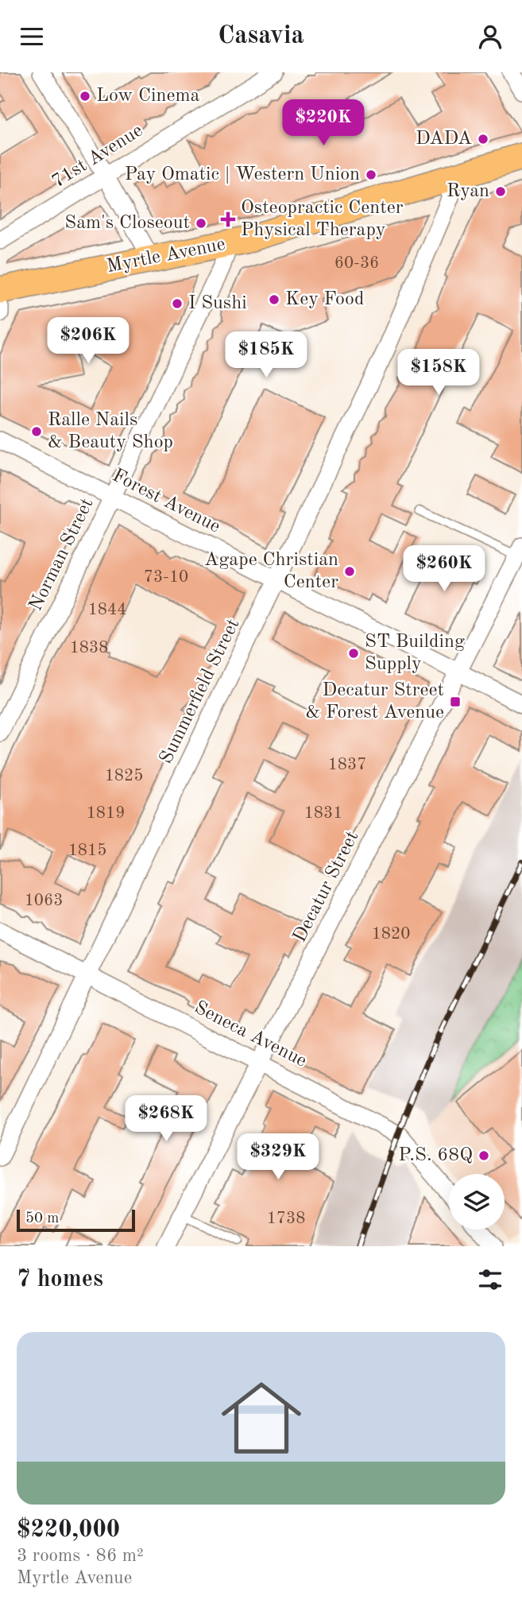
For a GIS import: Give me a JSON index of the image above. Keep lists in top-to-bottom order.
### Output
{
  "streets": {
    "main road": ["Myrtle Avenue"],
    "street": [
      "71st Avenue",
      "Forest Avenue",
      "Norman Street",
      "Summerfield Street",
      "Decatur Street",
      "Seneca Avenue"
    ]
  },
  "crossings": [
    ["Myrtle Avenue", "Norman Street"],
    ["Myrtle Avenue", "Summerfield Street"],
    ["Forest Avenue", "Norman Street"],
    ["Forest Avenue", "Summerfield Street"],
    ["Forest Avenue", "Decatur Street"],
    ["Summerfield Street", "Seneca Avenue"],
    ["Decatur Street", "Seneca Avenue"]
  ],
  "places": {
    "other": [
      "Low Cinema",
      "DADA",
      "Pay Omatic | Western Union",
      "Ryan",
      "Sam's Closeout",
      "Key Food",
      "I Sushi",
      "Ralle Nails & Beauty Shop",
      "Agape Christian Center",
      "ST Building Supply",
      "P.S. 68Q"
    ],
    "health": ["Osteopractic Center Physical Therapy"],
    "transit": ["Decatur Street & Forest Avenue"]
  },
  "house_numbers": [
    "60-36",
    "73-10",
    "1844",
    "1838",
    "1837",
    "1825",
    "1819",
    "1831",
    "1815",
    "1063",
    "1820",
    "1738"
  ],
  "scale_bar": "50 m",
  "page": {
    "header": "Casavia",
    "price": [
      "$220K",
      "$206K",
      "$185K",
      "$158K",
      "$260K",
      "$268K",
      "$329K"
    ],
    "scale": "50 m",
    "heading": "7 homes",
    "list": [
      {
        "name": "$220,000",
        "note": "3 rooms · 86 m² · Myrtle Avenue"
      }
    ]
  }
}
